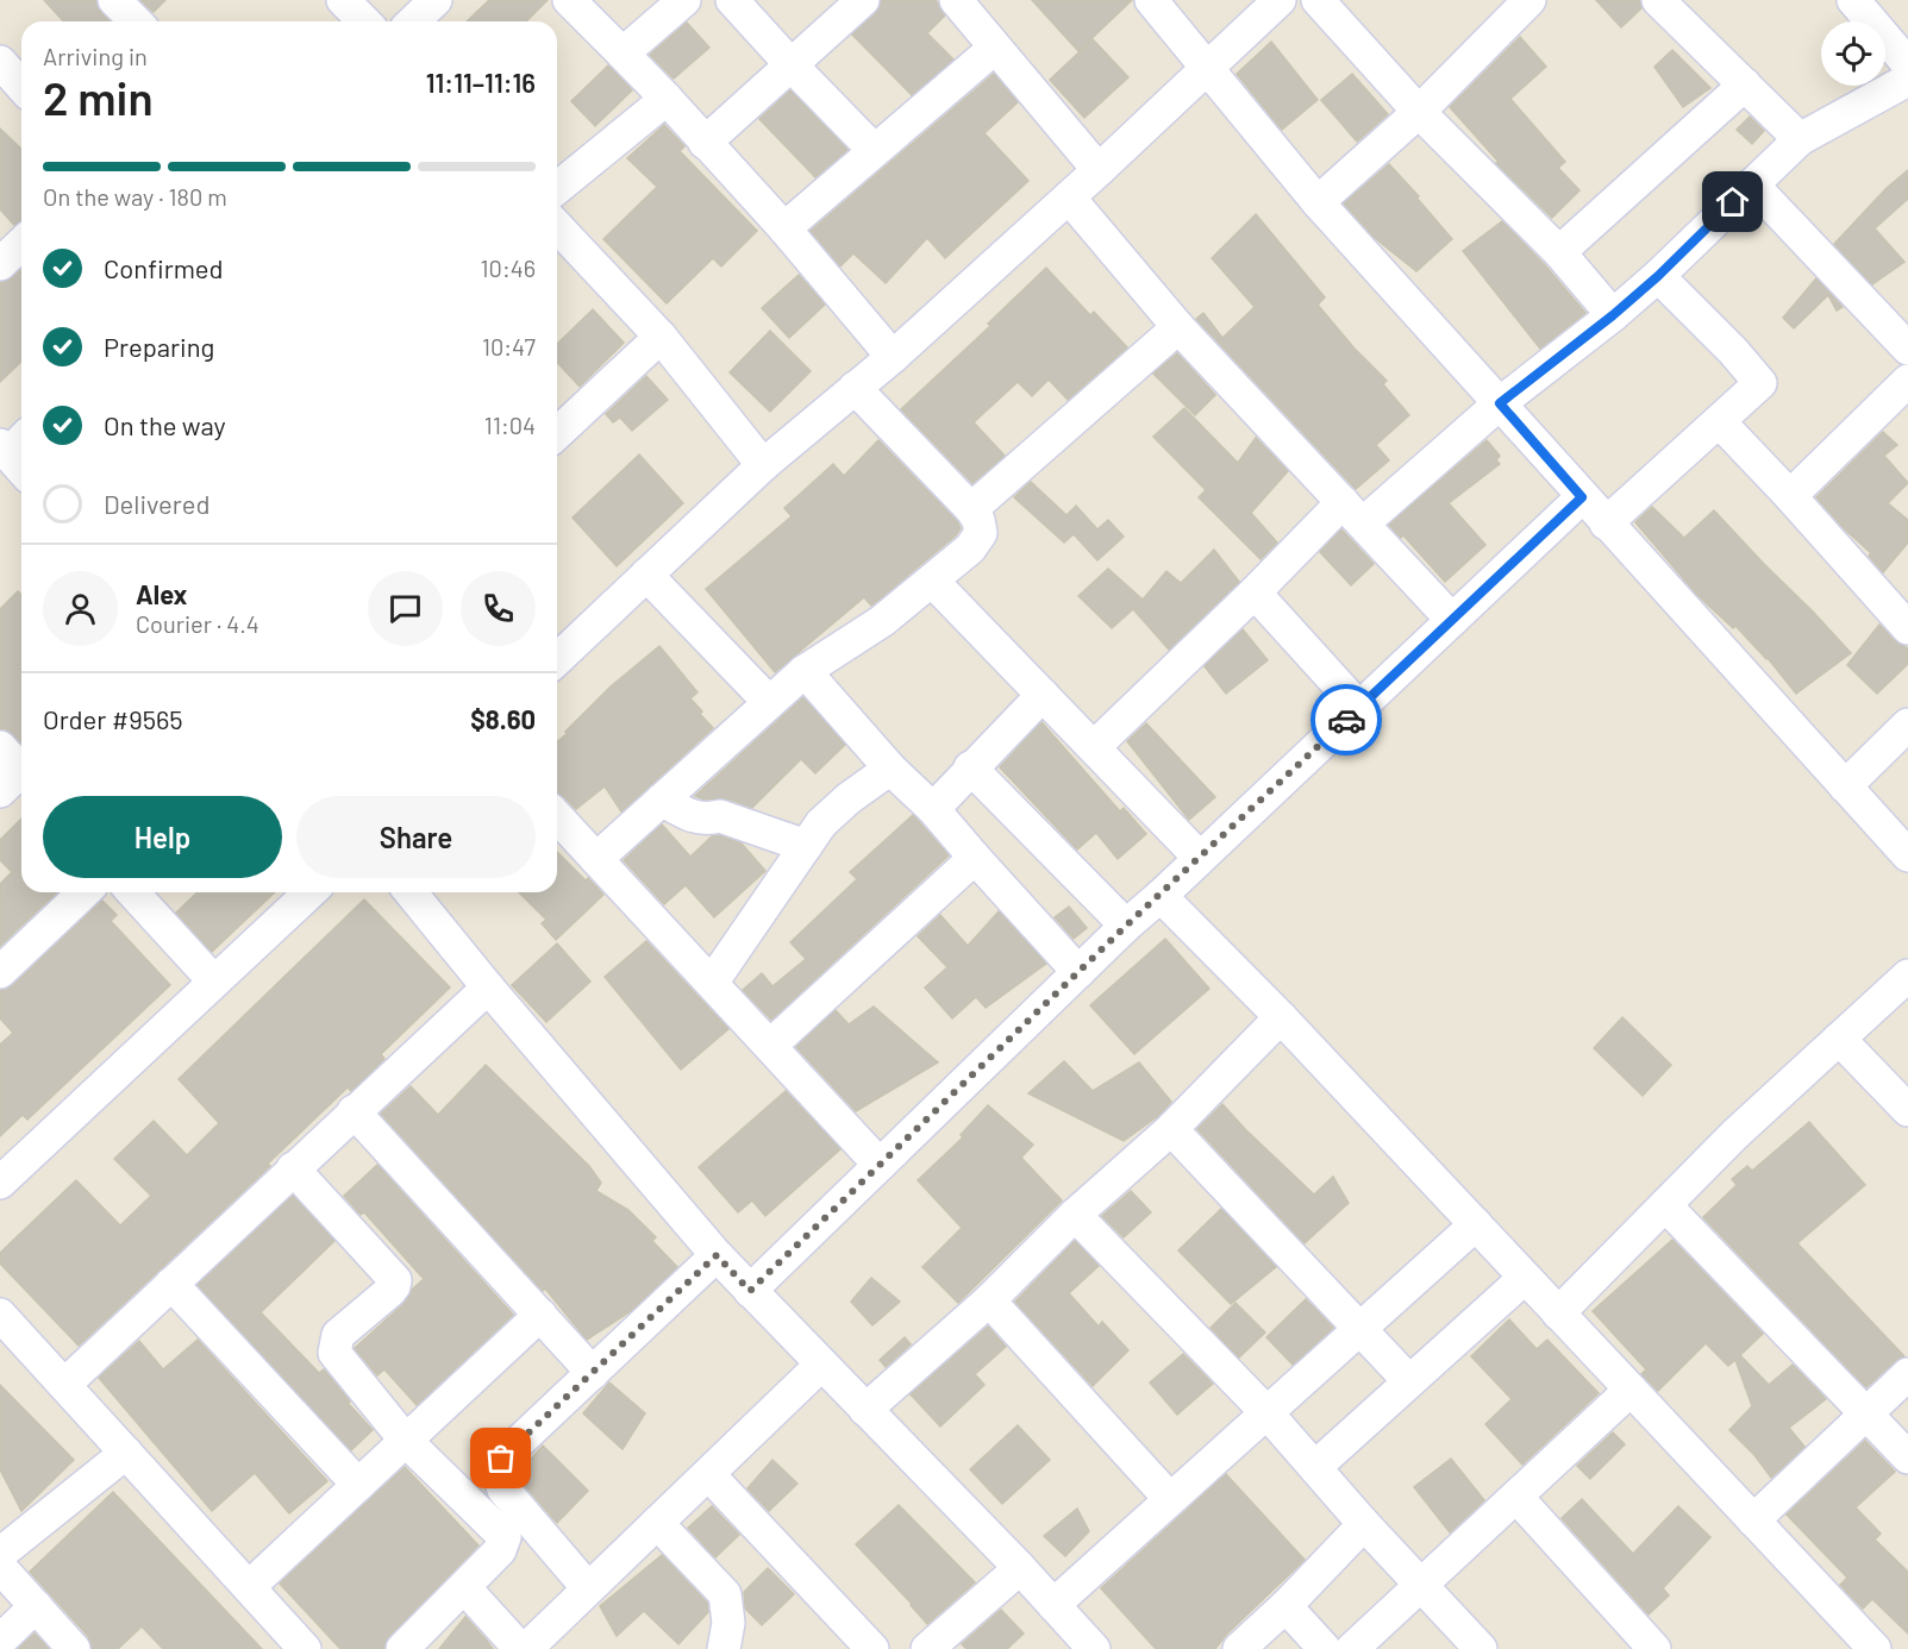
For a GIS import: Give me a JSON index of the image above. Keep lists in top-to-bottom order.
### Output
{
  "page": {
    "heading": ["2 min", "Arriving in", "11:11–11:16"],
    "panel": [
      "Alex",
      "Courier · 4.4",
      "Order #9565",
      "$8.60"
    ],
    "bar": "On the way · 180 m",
    "list": [
      ["Confirmed", "10:46"],
      ["Preparing", "10:47"],
      ["On the way", "11:04"],
      "Delivered"
    ],
    "buttons": ["Help", "Share"]
  }
}
